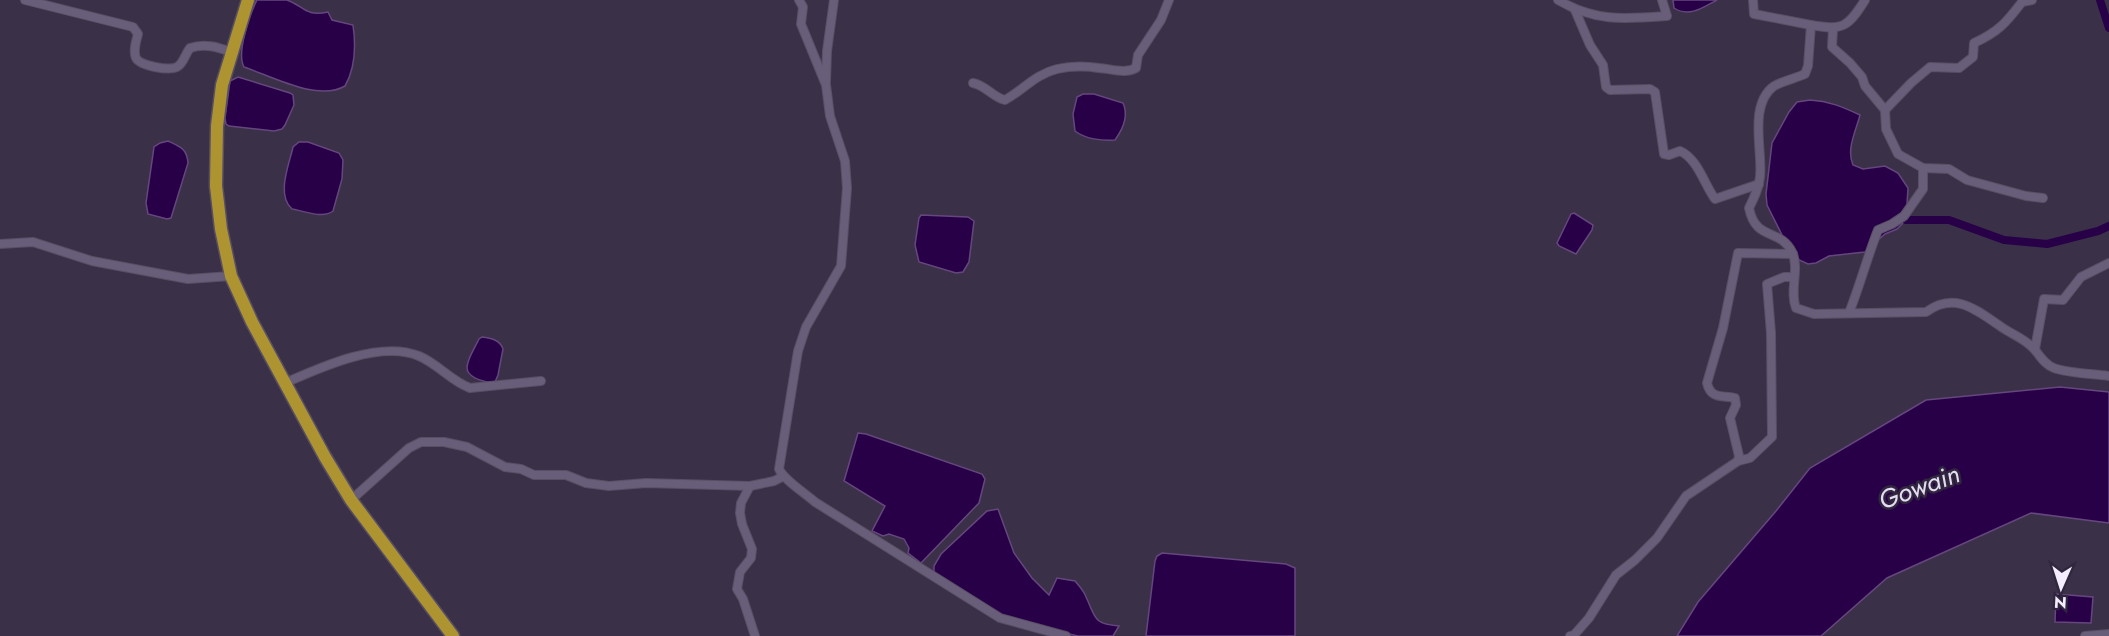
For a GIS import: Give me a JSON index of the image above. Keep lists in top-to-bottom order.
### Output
{
  "water": ["Gowain"],
  "north": "bottom"
}
